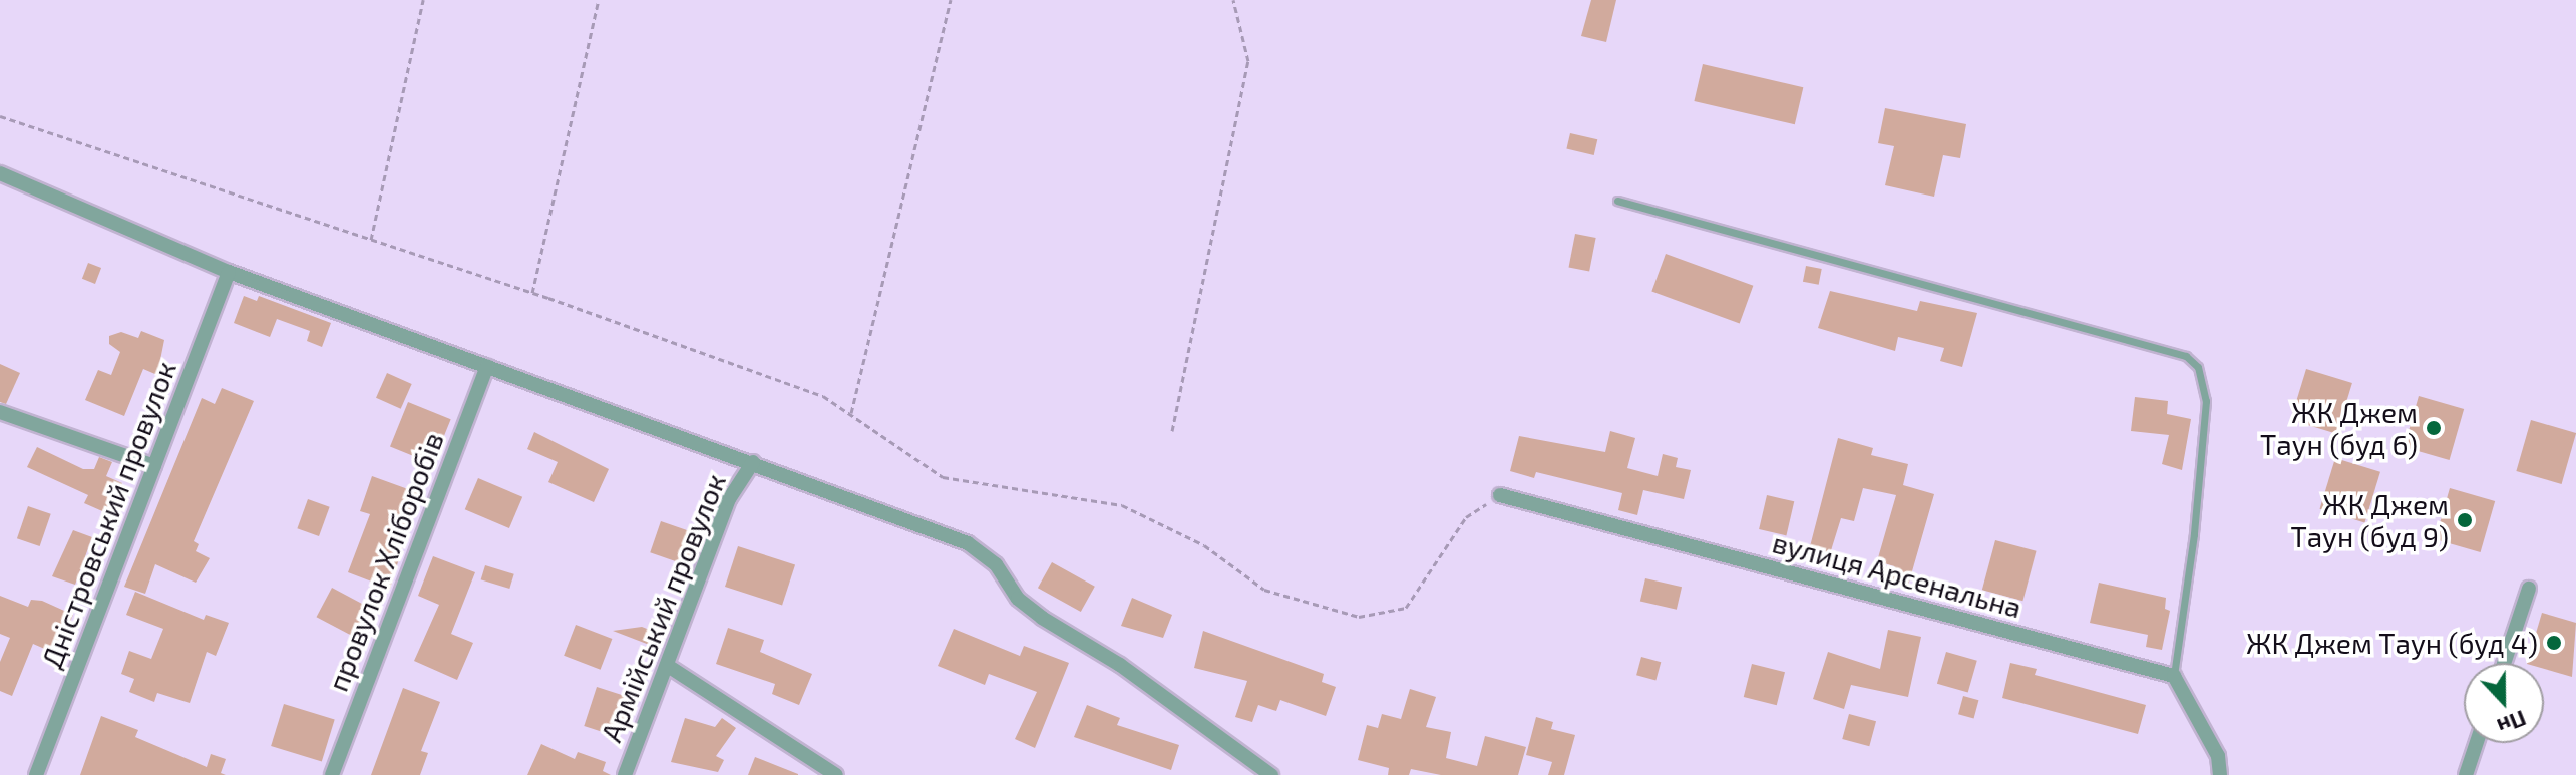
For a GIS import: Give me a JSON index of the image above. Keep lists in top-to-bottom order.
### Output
{
  "streets": {
    "street": [
      "Дністровський провулок",
      "провулок Хліборобів",
      "вулиця Арсенальна",
      "Армійський провулок"
    ]
  },
  "places": ["ЖК Джем Таун (буд 6)", "ЖК Джем Таун (буд 9)", "ЖК Джем Таун (буд 4)"],
  "north": "bottom"
}
